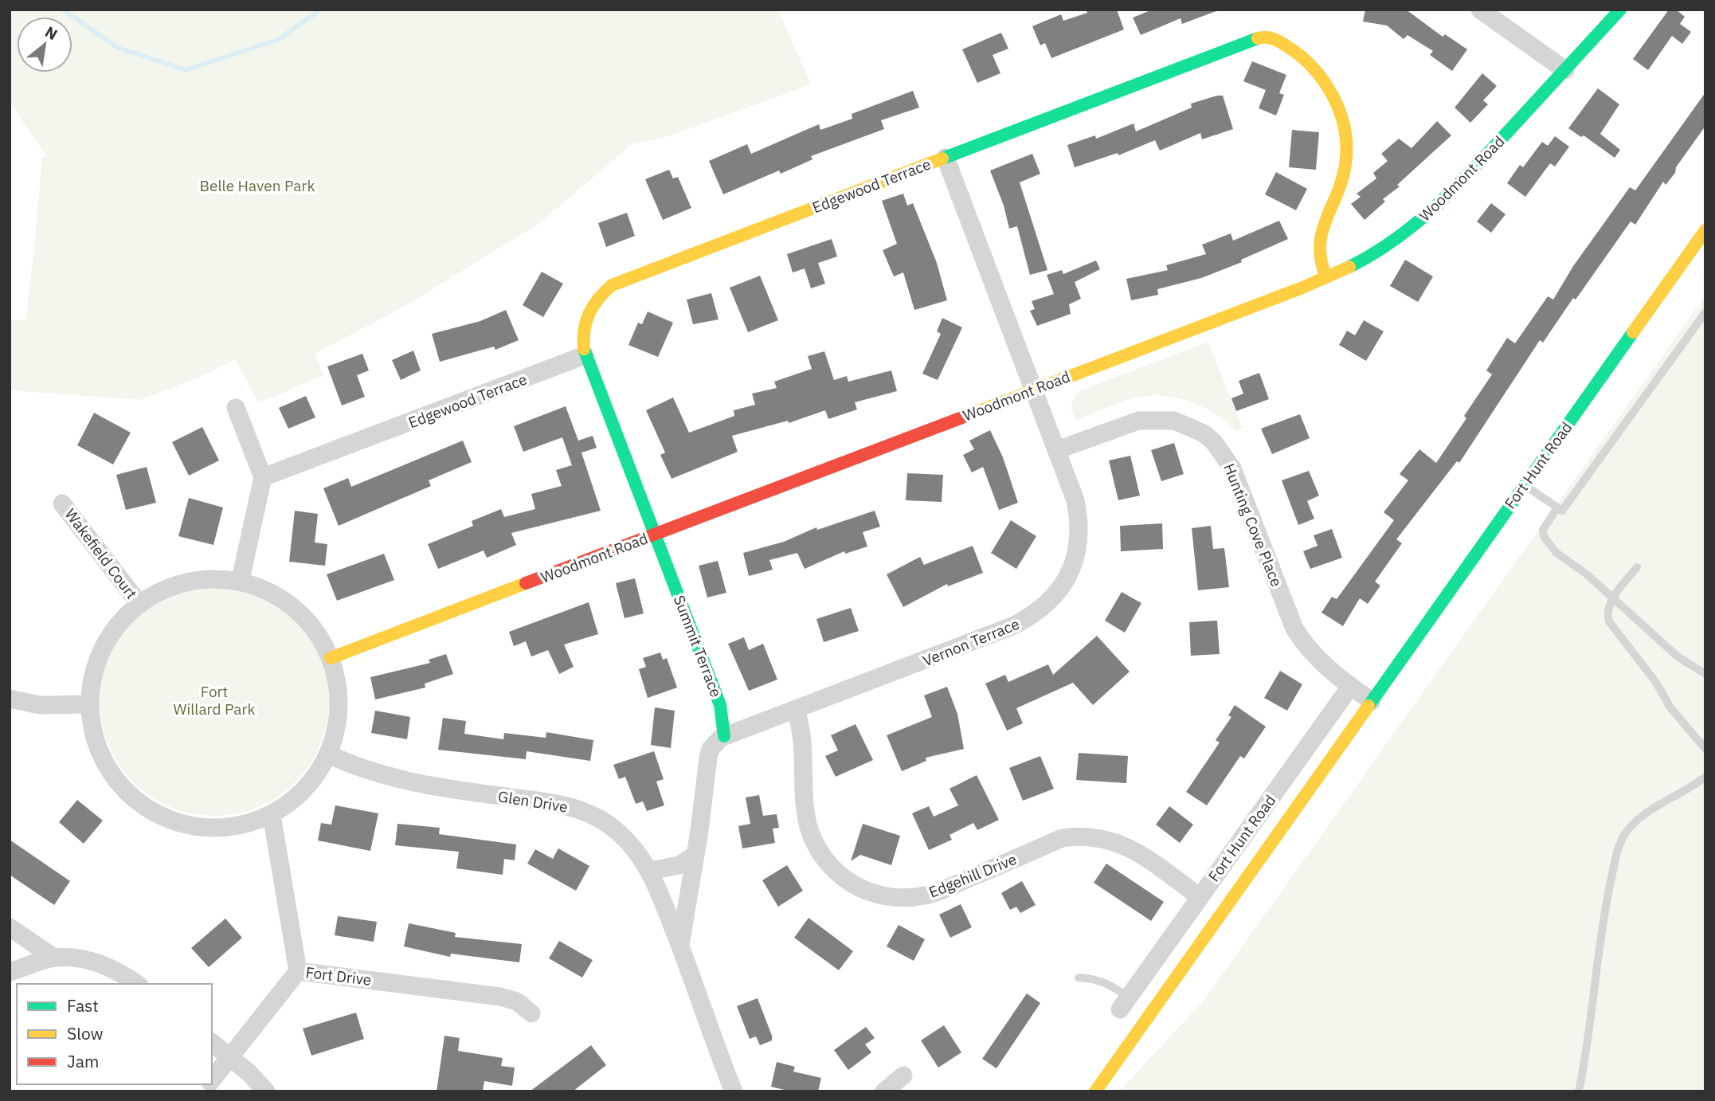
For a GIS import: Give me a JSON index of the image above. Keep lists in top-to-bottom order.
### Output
{
  "streets": {
    "street": [
      "Woodmont Road",
      "Edgewood Terrace",
      "Fort Hunt Road",
      "Hunting Cove Place",
      "Wakefield Court",
      "Vernon Terrace",
      "Summit Terrace",
      "Glen Drive",
      "Edgehill Drive",
      "Fort Drive"
    ]
  },
  "crossings": [
    ["Woodmont Road", "Edgewood Terrace"],
    ["Woodmont Road", "Vernon Terrace"],
    ["Woodmont Road", "Summit Terrace"],
    ["Edgewood Terrace", "Vernon Terrace"],
    ["Edgewood Terrace", "Summit Terrace"],
    ["Fort Hunt Road", "Hunting Cove Place"],
    ["Fort Hunt Road", "Edgehill Drive"],
    ["Hunting Cove Place", "Vernon Terrace"],
    ["Vernon Terrace", "Summit Terrace"],
    ["Vernon Terrace", "Edgehill Drive"]
  ],
  "parks": ["Belle Haven Park", "Fort Willard Park"],
  "legend": ["Fast", "Slow", "Jam"],
  "north": "top right"
}
